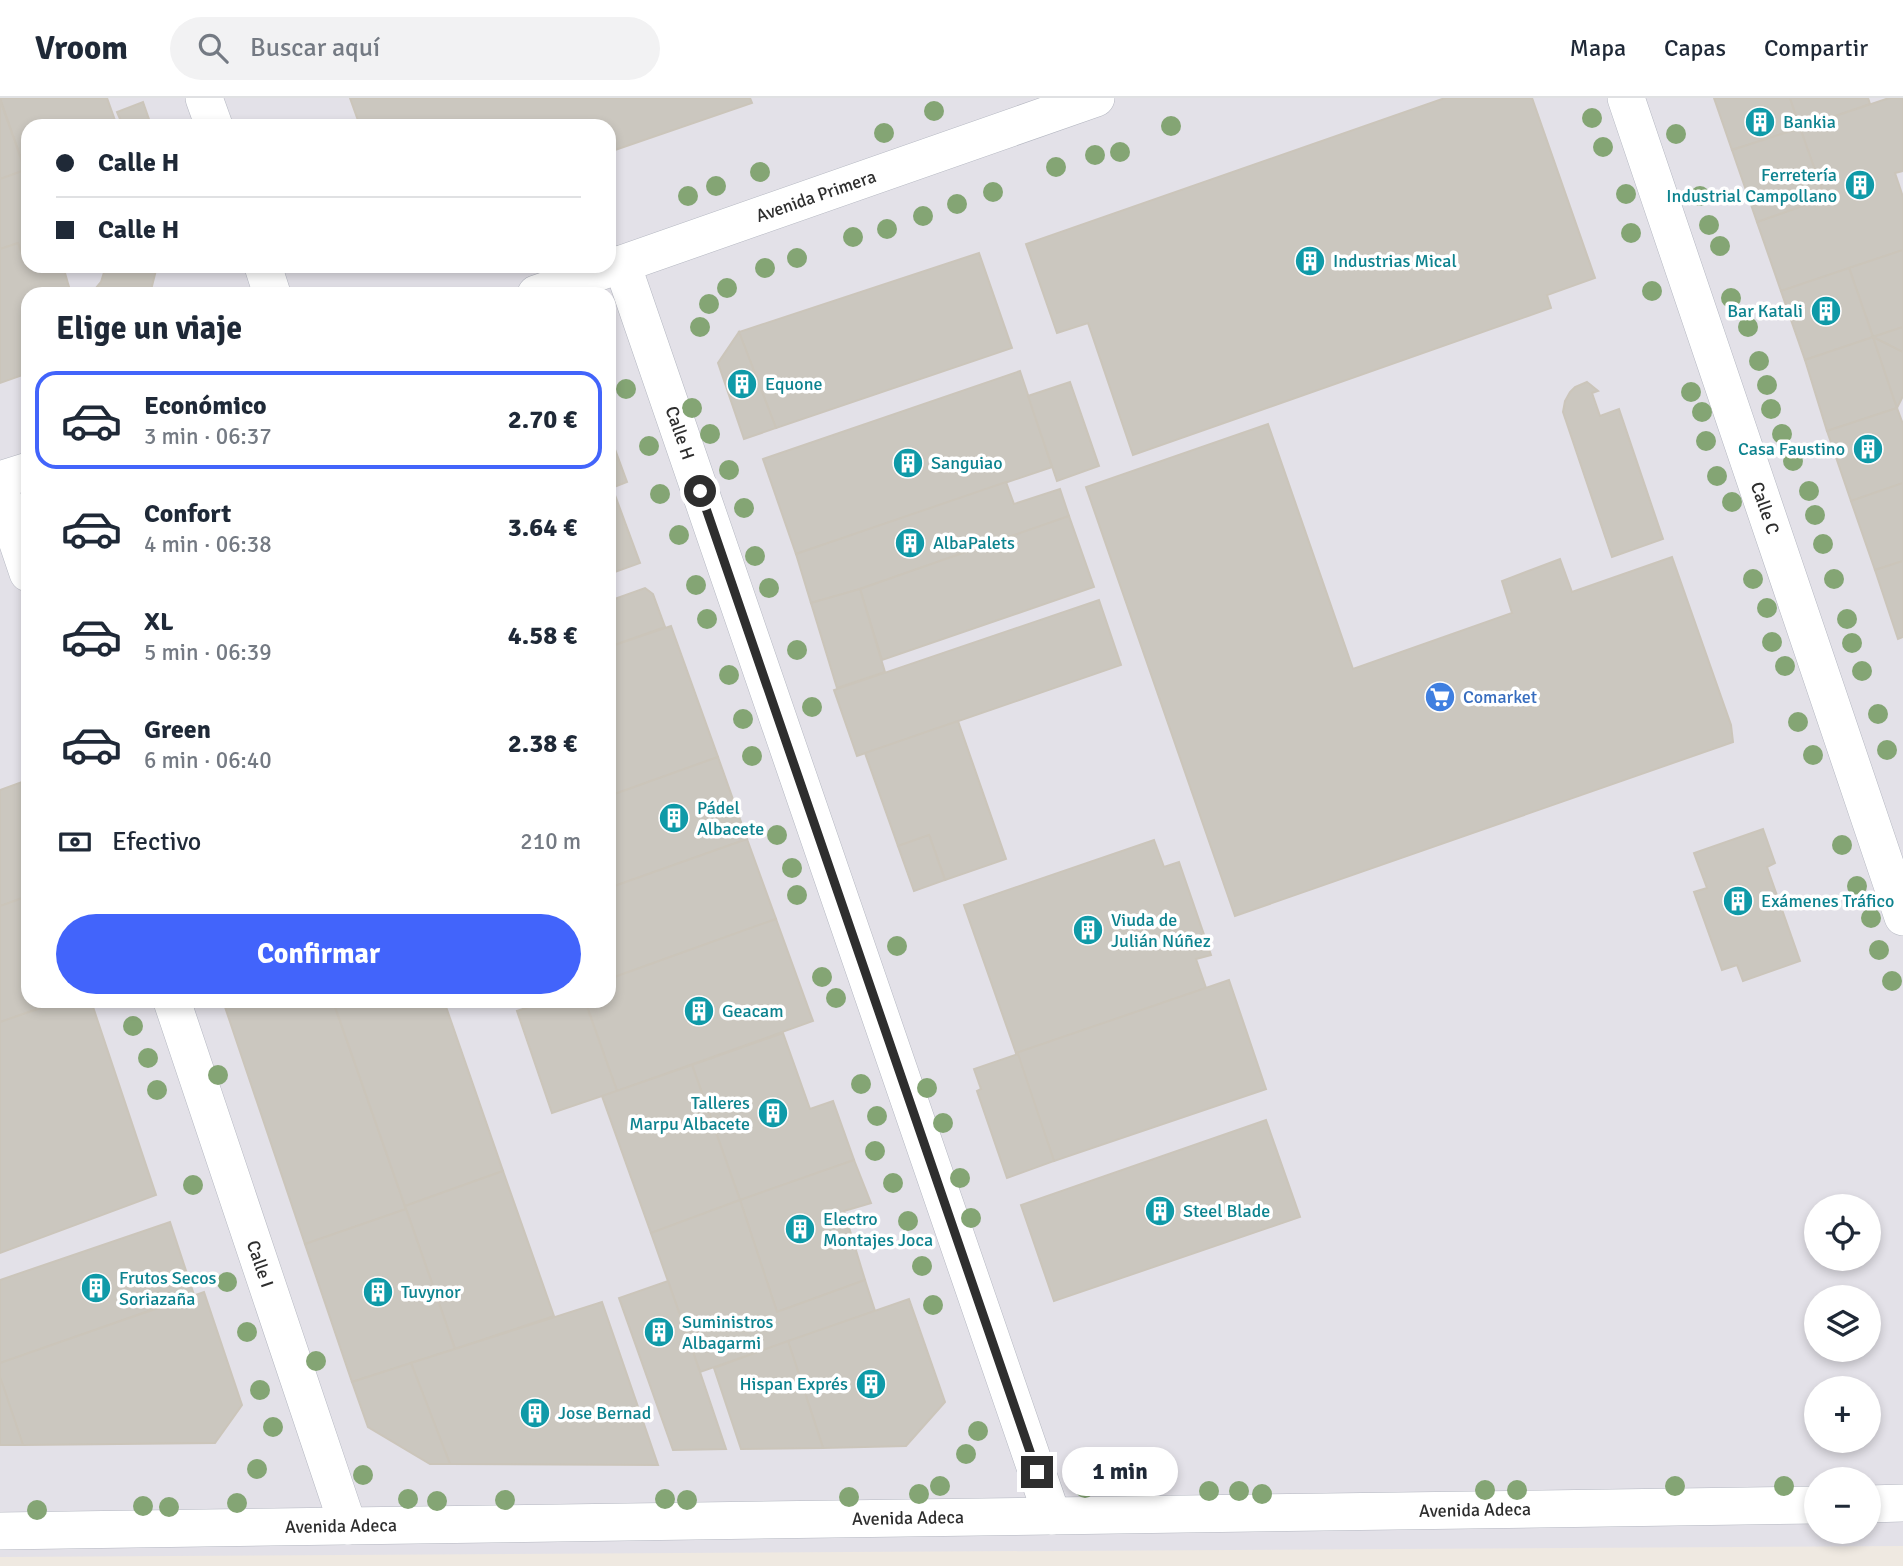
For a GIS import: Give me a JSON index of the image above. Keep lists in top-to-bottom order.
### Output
{
  "streets": {
    "street": [
      "Avenida Primera",
      "Calle H",
      "Calle C",
      "Calle I",
      "Avenida Adeca"
    ]
  },
  "crossings": [
    ["Avenida Primera", "Calle H"],
    ["Calle H", "Avenida Adeca"],
    ["Calle I", "Avenida Adeca"]
  ],
  "places": {
    "building": [
      "Bankia",
      "Ferretería Industrial Campollano",
      "Industrias Mical",
      "Bar Katali",
      "Equone",
      "Casa Faustino",
      "Sanguiao",
      "AlbaPalets",
      "Pádel Albacete",
      "Exámenes Tráfico",
      "Viuda de Julián Núñez",
      "Geacam",
      "Talleres Marpu Albacete",
      "Steel Blade",
      "Electro Montajes Joca",
      "Frutos Secos Soriazaña",
      "Tuvynor",
      "Suministros Albagarmi",
      "Hispan Exprés",
      "Jose Bernad"
    ],
    "supermarket": ["Comarket"]
  },
  "page": {
    "header": "Vroom",
    "search": "Buscar aquí",
    "nav": ["Mapa", "Capas", "Compartir"],
    "banner": ["Calle H", "Calle H"],
    "heading": "Elige un viaje",
    "list": [
      {
        "name": "Económico",
        "note": "3 min · 06:37",
        "value": "2.70 €"
      },
      {
        "name": "Confort",
        "note": "4 min · 06:38",
        "value": "3.64 €"
      },
      {
        "name": "XL",
        "note": "5 min · 06:39",
        "value": "4.58 €"
      },
      {
        "name": "Green",
        "note": "6 min · 06:40",
        "value": "2.38 €"
      }
    ],
    "pay": ["Efectivo", "210 m"],
    "buttons": "Confirmar",
    "map_buttons": ["+", "−"],
    "bubble": "1 min"
  }
}
